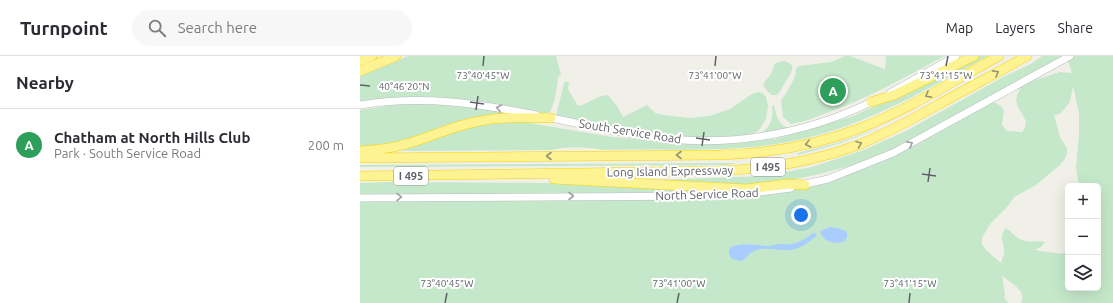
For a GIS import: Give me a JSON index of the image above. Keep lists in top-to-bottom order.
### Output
{
  "streets": {
    "highway": ["I 495", "Long Island Expressway"],
    "main road": ["South Service Road", "North Service Road"]
  },
  "one_way": ["North Service Road"],
  "page": {
    "header": "Turnpoint",
    "search": "Search here",
    "nav": ["Map", "Layers", "Share"],
    "heading": "Nearby",
    "pins": "A",
    "list": [
      {
        "mark": "A",
        "name": "Chatham at North Hills Club",
        "note": "Park · South Service Road",
        "value": "200 m"
      }
    ],
    "map_buttons": ["+", "−"]
  },
  "coordinates": [
    "73°40'45\"W",
    "73°41'00\"W",
    "73°41'15\"W",
    "40°46'20\"N"
  ]
}
